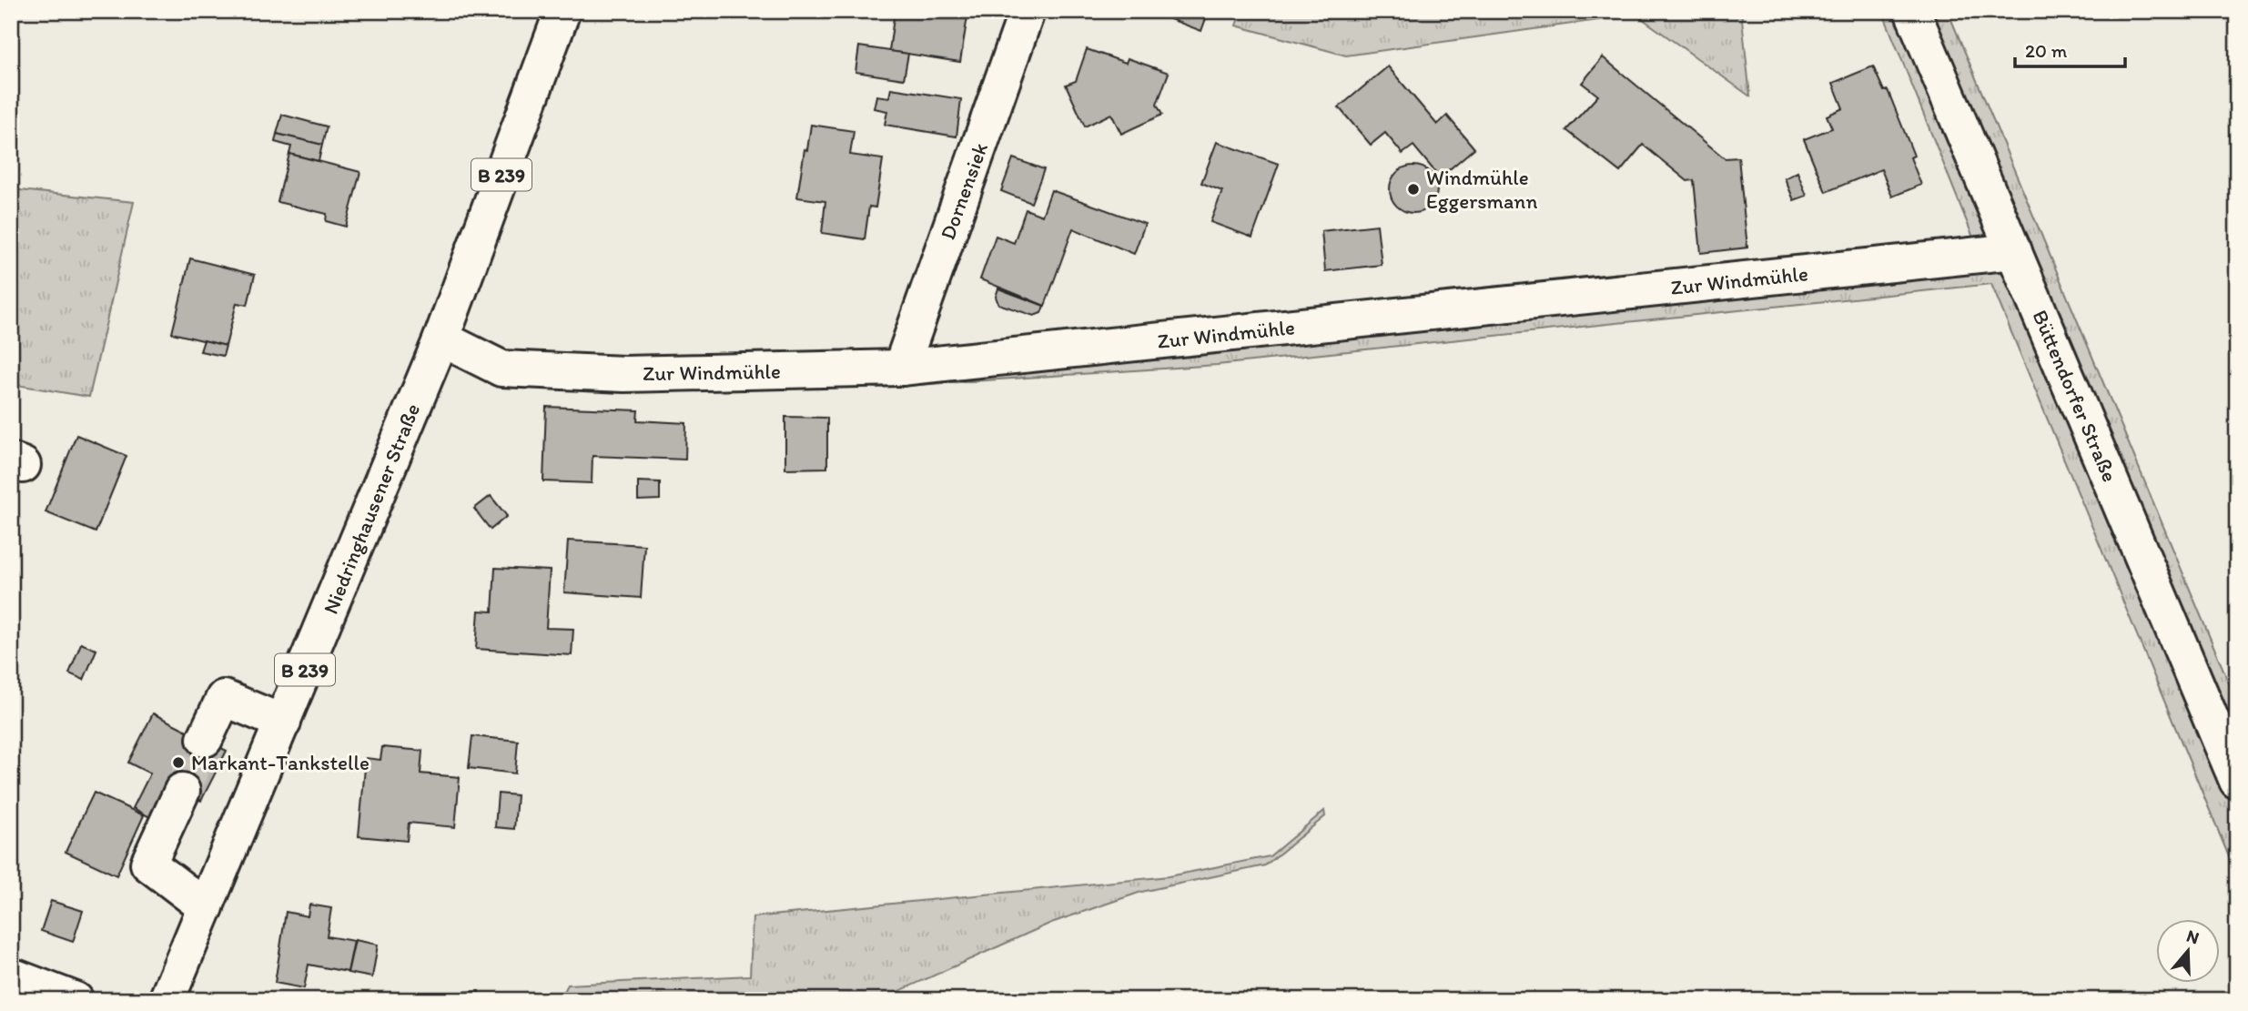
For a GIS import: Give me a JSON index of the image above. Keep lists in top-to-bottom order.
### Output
{
  "streets": {
    "street": [
      "B 239",
      "Dornensiek",
      "Zur Windmühle",
      "Büttendorfer Straße",
      "Niedringhausener Straße"
    ]
  },
  "crossings": [
    ["Dornensiek", "Zur Windmühle"],
    ["Zur Windmühle", "Büttendorfer Straße"],
    ["Zur Windmühle", "Niedringhausener Straße"]
  ],
  "places": ["Windmühle Eggersmann", "Markant-Tankstelle"],
  "scale_bar": "20 m",
  "north": "top"
}
